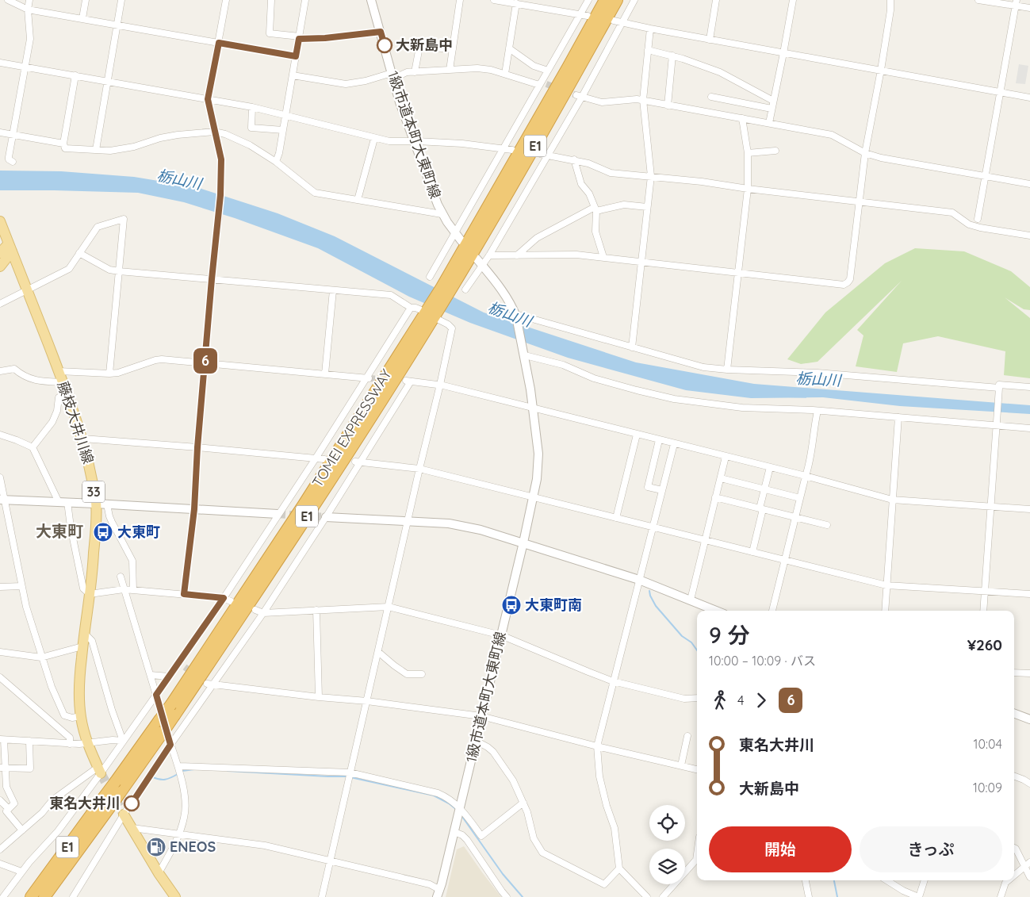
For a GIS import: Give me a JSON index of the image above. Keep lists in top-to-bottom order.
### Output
{
  "streets": {
    "highway": ["E1", "TOMEI EXPRESSWAY"],
    "main road": ["藤枝大井川線", "33"],
    "street": ["1級市道本町大東町線"]
  },
  "districts": ["大東町"],
  "water": ["栃山川"],
  "places": {
    "other": ["大新島中", "東名大井川"],
    "bus stop": ["大東町", "大東町南"],
    "fuel station": ["ENEOS"]
  },
  "lines": ["bus line 6"],
  "page": {
    "on_map": "6",
    "heading": ["9 分", "10:00 – 10:09 · バス", "¥260"],
    "legs": ["4", "6"],
    "list": [
      {
        "name": "東名大井川",
        "value": "10:04"
      },
      {
        "name": "大新島中",
        "value": "10:09"
      }
    ],
    "buttons": ["開始", "きっぷ"]
  }
}
